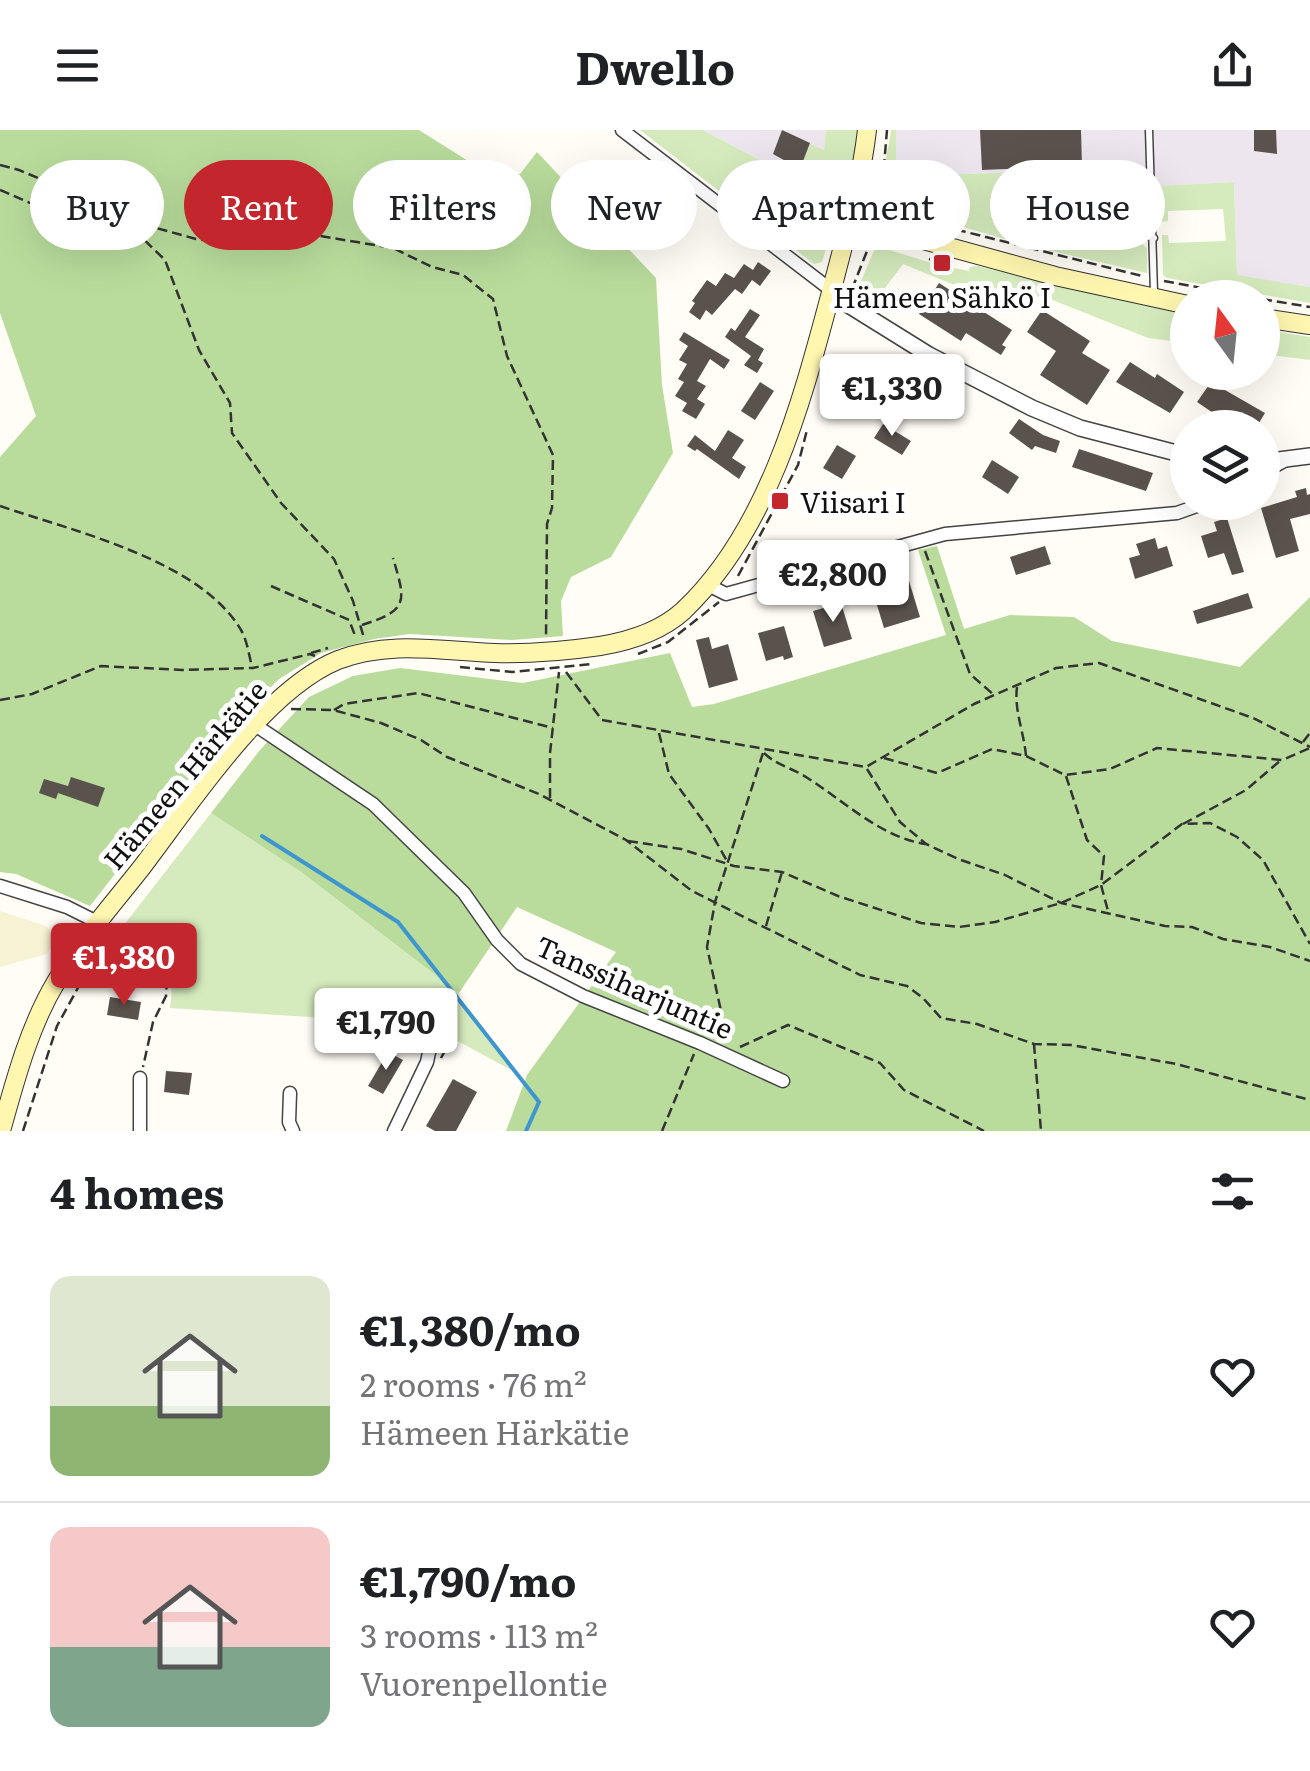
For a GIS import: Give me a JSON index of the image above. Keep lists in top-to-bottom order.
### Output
{
  "streets": {
    "main road": ["Hämeen Härkätie"],
    "street": ["Tanssiharjuntie"]
  },
  "crossings": [
    ["Hämeen Härkätie", "Tanssiharjuntie"]
  ],
  "places": {
    "transit": ["Hämeen Sähkö I", "Viisari I"]
  },
  "north": "top",
  "page": {
    "header": "Dwello",
    "chip": [
      "Buy",
      "Rent",
      "Filters",
      "New",
      "Apartment",
      "House"
    ],
    "price": [
      "€1,330",
      "€2,800",
      "€1,380",
      "€1,790"
    ],
    "heading": "4 homes",
    "list": [
      {
        "name": "€1,380/mo",
        "note": "2 rooms · 76 m² · Hämeen Härkätie"
      },
      {
        "name": "€1,790/mo",
        "note": "3 rooms · 113 m² · Vuorenpellontie"
      }
    ]
  }
}
